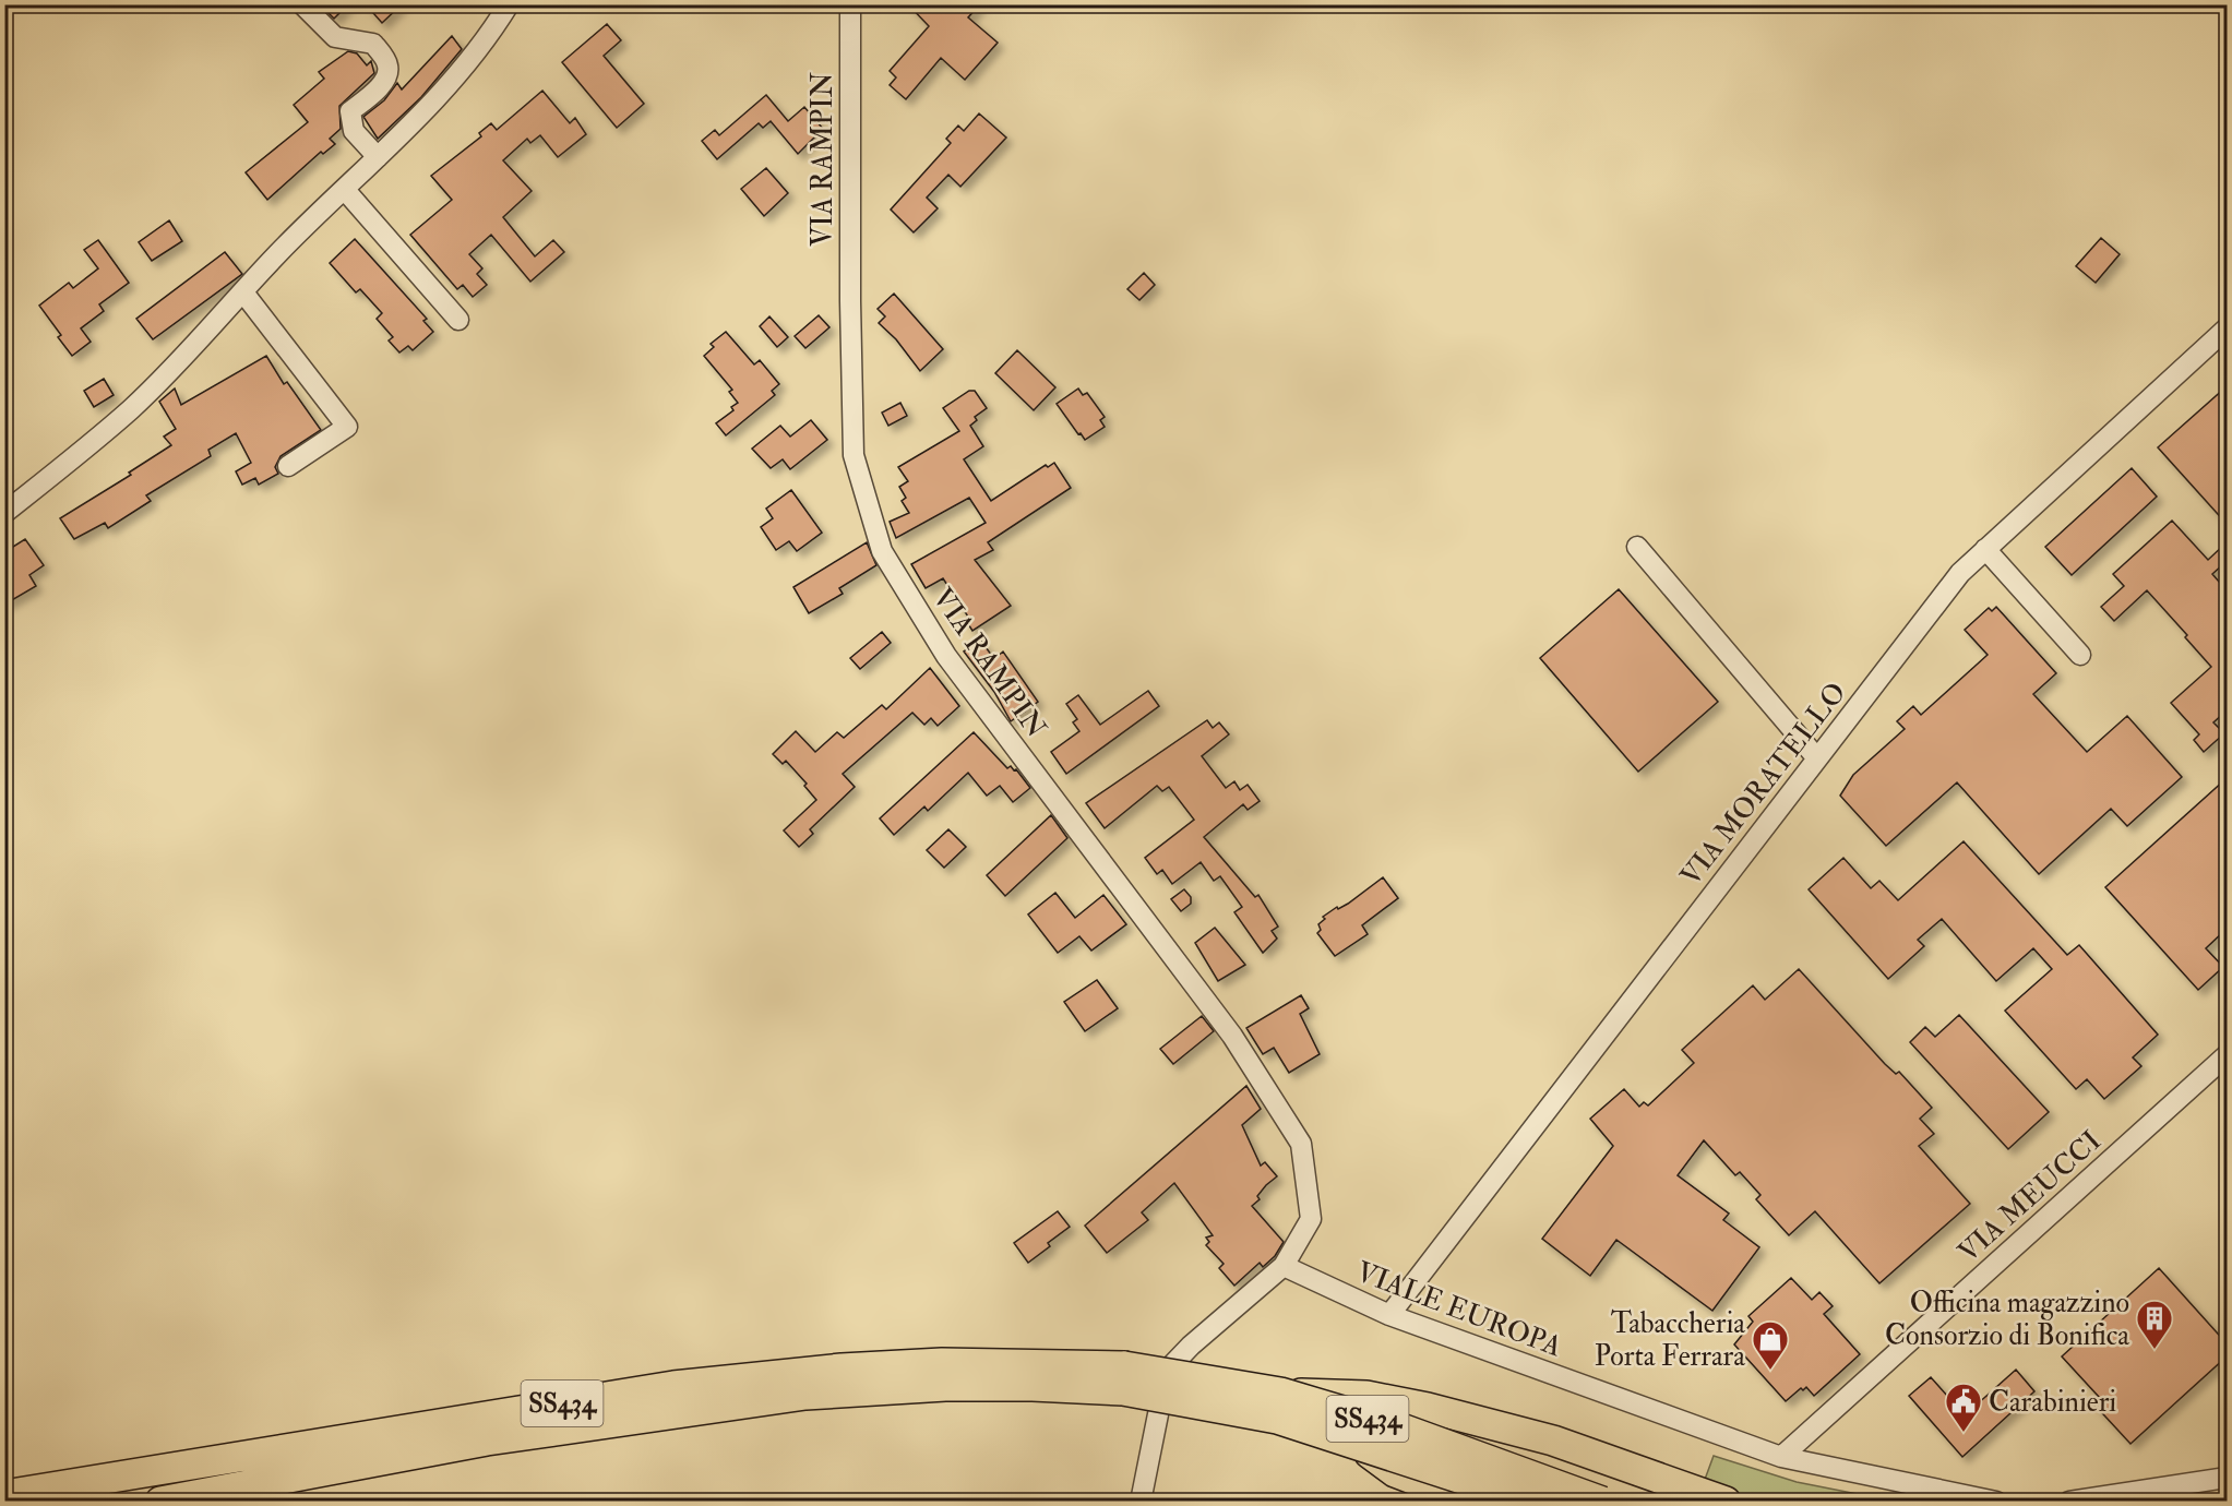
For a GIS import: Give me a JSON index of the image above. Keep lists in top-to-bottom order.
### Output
{
  "streets": {
    "highway": ["SS434"],
    "street": [
      "VIA RAMPIN",
      "VIA MORATELLO",
      "VIA MEUCCI",
      "VIALE EUROPA"
    ]
  },
  "crossings": [
    ["VIA RAMPIN", "VIALE EUROPA"],
    ["VIA MORATELLO", "VIALE EUROPA"],
    ["VIA MEUCCI", "VIALE EUROPA"]
  ],
  "places": {
    "building": ["Officina magazzino Consorzio di Bonifica"],
    "shop": ["Tabaccheria Porta Ferrara"],
    "public building": ["Carabinieri"]
  }
}
